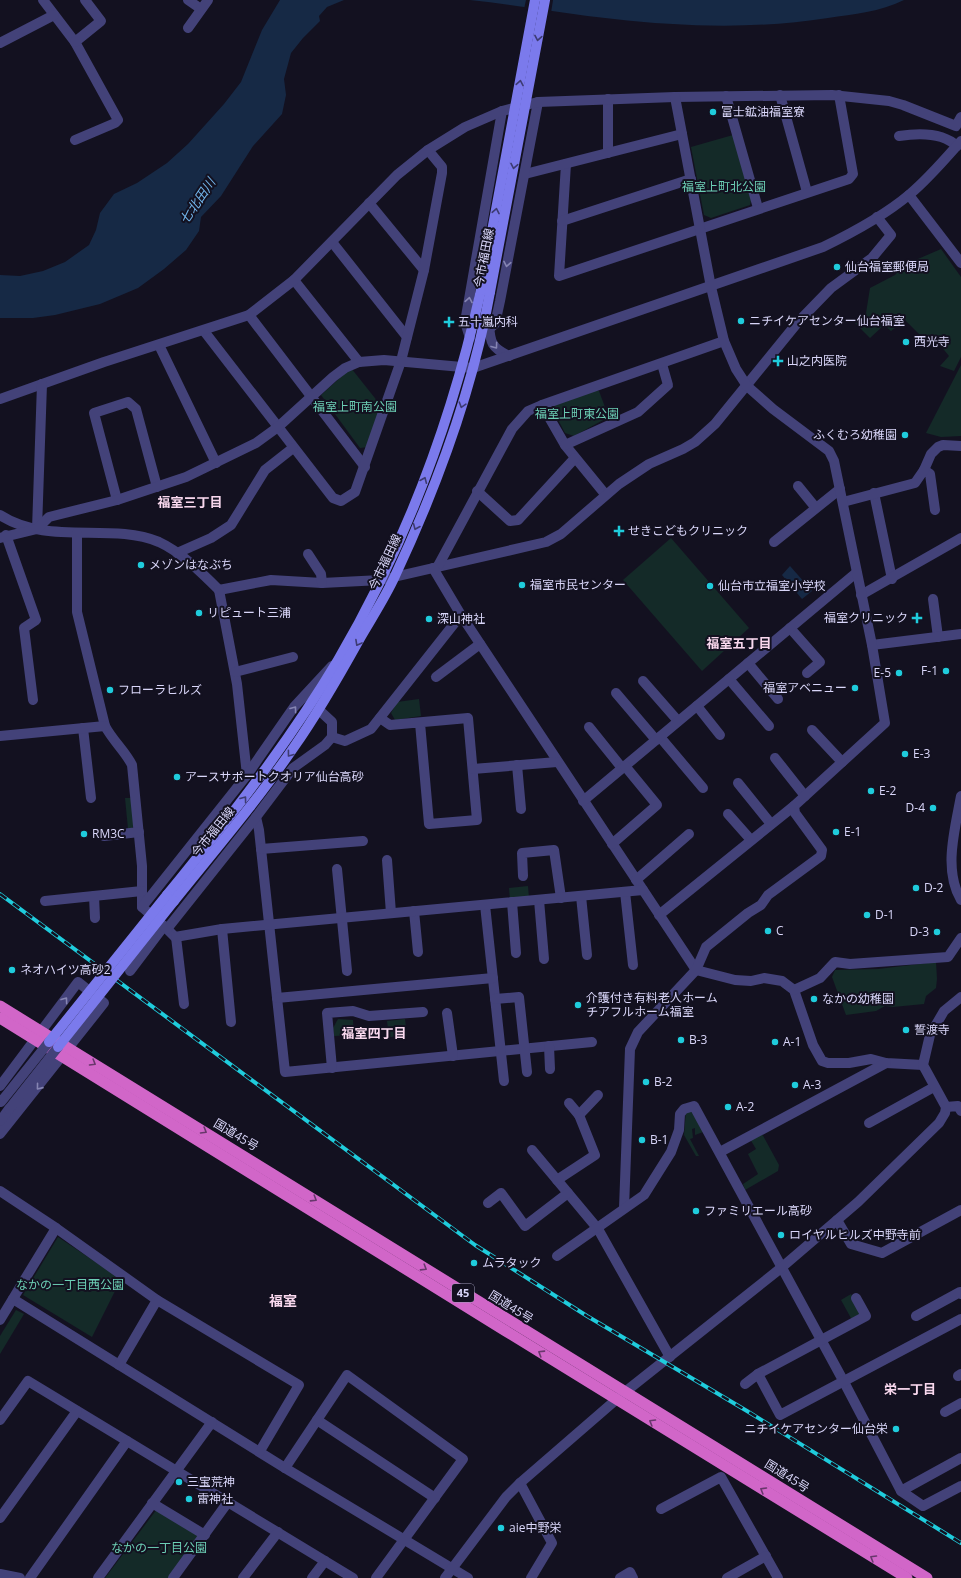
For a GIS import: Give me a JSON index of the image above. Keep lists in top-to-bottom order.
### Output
{
  "streets": {
    "highway": ["国道45号", "45"],
    "main road": ["今市福田線"]
  },
  "crossings": [
    ["今市福田線", "国道45号"]
  ],
  "districts": [
    "福室三丁目",
    "福室五丁目",
    "福室四丁目",
    "福室",
    "栄一丁目"
  ],
  "water": ["七北田川"],
  "parks": [
    "福室上町北公園",
    "福室上町南公園",
    "福室上町東公園",
    "なかの一丁目西公園",
    "なかの一丁目公園"
  ],
  "places": {
    "other": [
      "富士鉱油福室寮",
      "仙台福室郵便局",
      "ニチイケアセンター仙台福室",
      "西光寺",
      "ふくむろ幼稚園",
      "メゾンはなぶち",
      "福室市民センター",
      "仙台市立福室小学校",
      "リピュート三浦",
      "深山神社",
      "F-1",
      "E-5",
      "福室アベニュー",
      "フローラヒルズ",
      "E-3",
      "アースサポートクオリア仙台高砂",
      "E-2",
      "D-4",
      "E-1",
      "RM3C",
      "D-2",
      "D-1",
      "C",
      "D-3",
      "ネオハイツ高砂2",
      "なかの幼稚園",
      "介護付き有料老人ホーム チアフルホーム福室",
      "誓渡寺",
      "B-3",
      "A-1",
      "B-2",
      "A-3",
      "A-2",
      "B-1",
      "ファミリエール高砂",
      "ロイヤルヒルズ中野寺前",
      "ムラタック",
      "ニチイケアセンター仙台栄",
      "三宝荒神",
      "雷神社",
      "aie中野栄"
    ],
    "health": [
      "五十嵐内科",
      "山之内医院",
      "せきこどもクリニック",
      "福室クリニック"
    ]
  }
}
